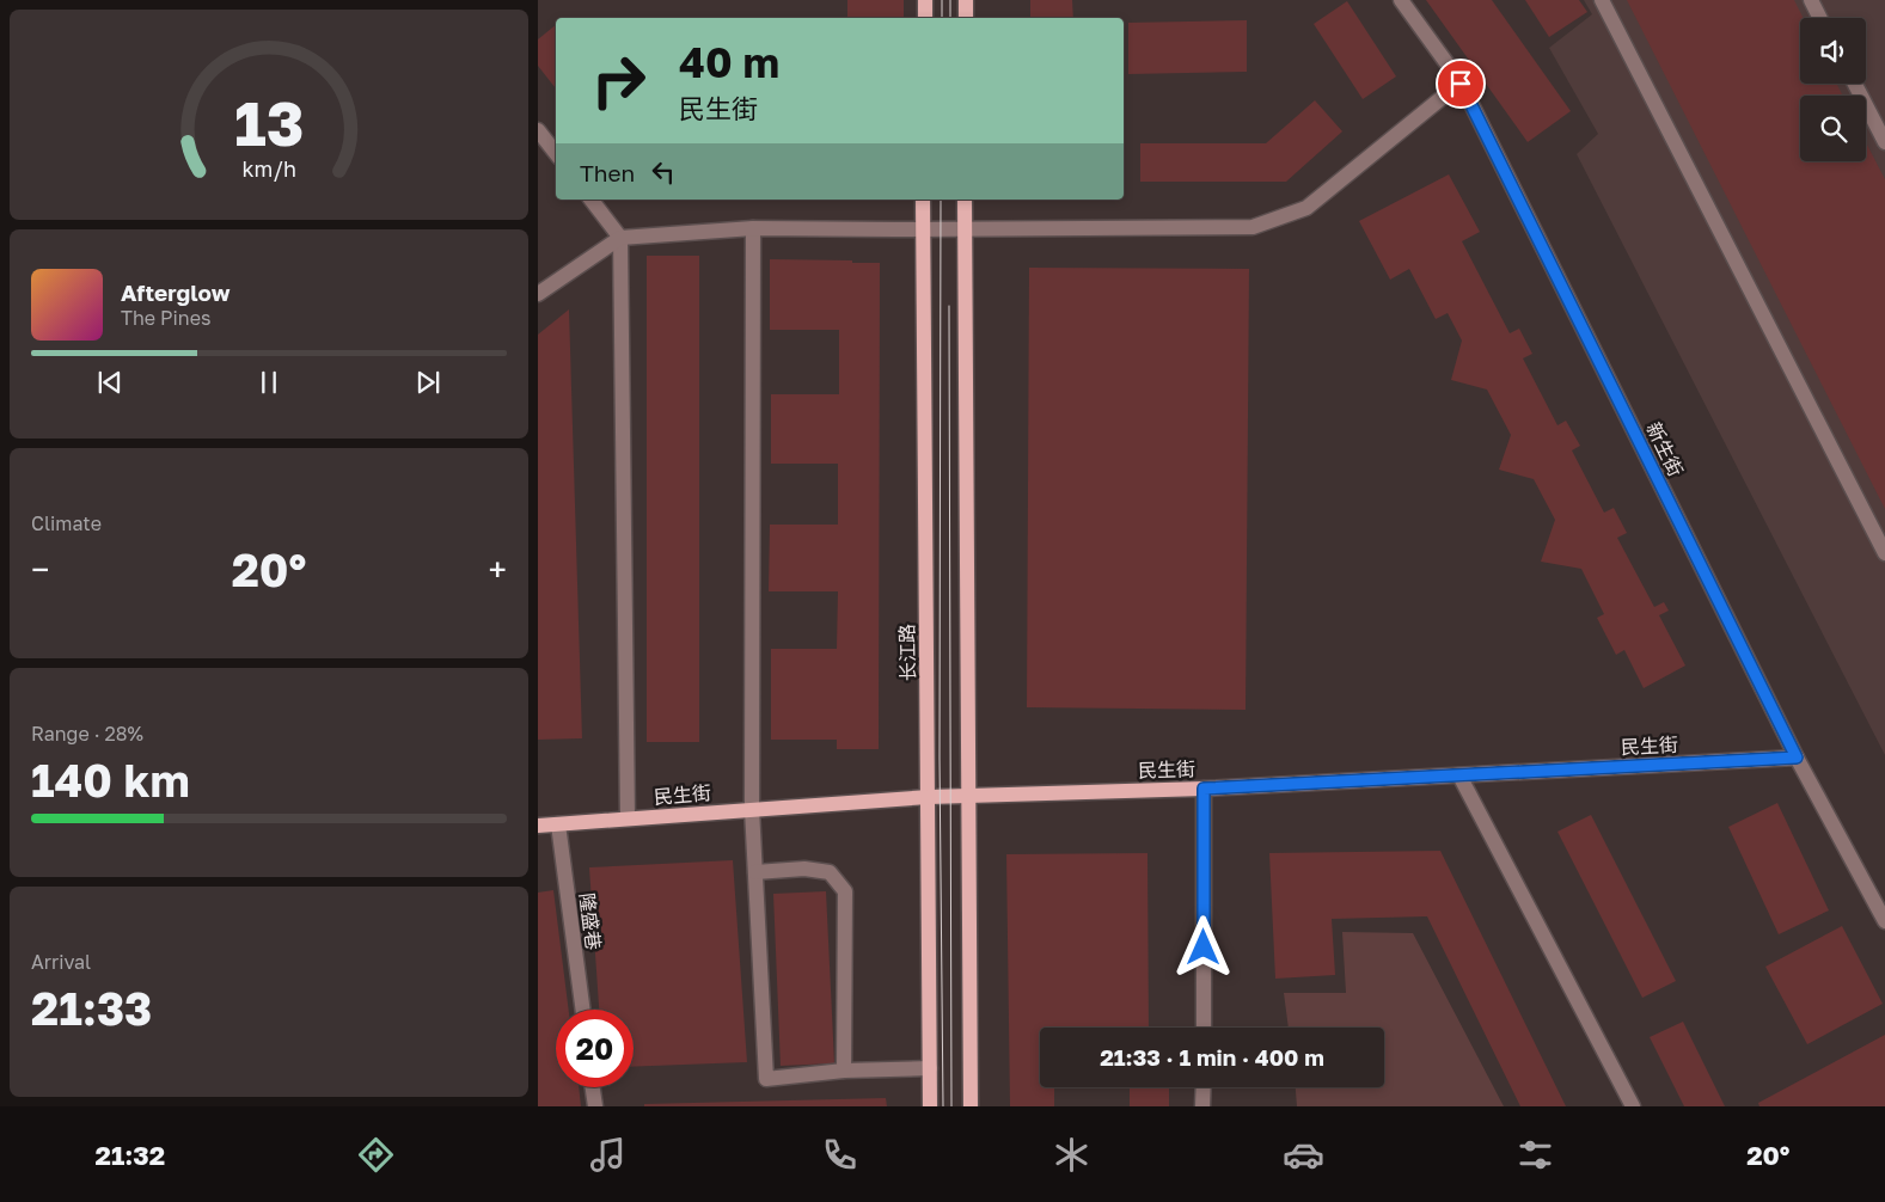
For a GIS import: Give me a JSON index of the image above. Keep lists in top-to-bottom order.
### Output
{
  "streets": {
    "main road": ["长江路", "民生街"],
    "street": ["新生街", "隆盛巷"]
  },
  "crossings": [
    ["新生街", "民生街"],
    ["长江路", "民生街"],
    ["民生街", "隆盛巷"]
  ],
  "page": {
    "turn": ["40 m", "民生街"],
    "then": "Then",
    "song": ["Afterglow", "The Pines"],
    "tile": [
      "Climate",
      ["Range · 28%", "140 km"],
      ["Arrival", "21:33"]
    ],
    "heat": ["−", "20°", "+"],
    "limit": "20",
    "trip": "21:33 · 1 min · 400 m",
    "tabs": ["21:32", "20°"],
    "gauge": ["13", "km/h"]
  }
}
